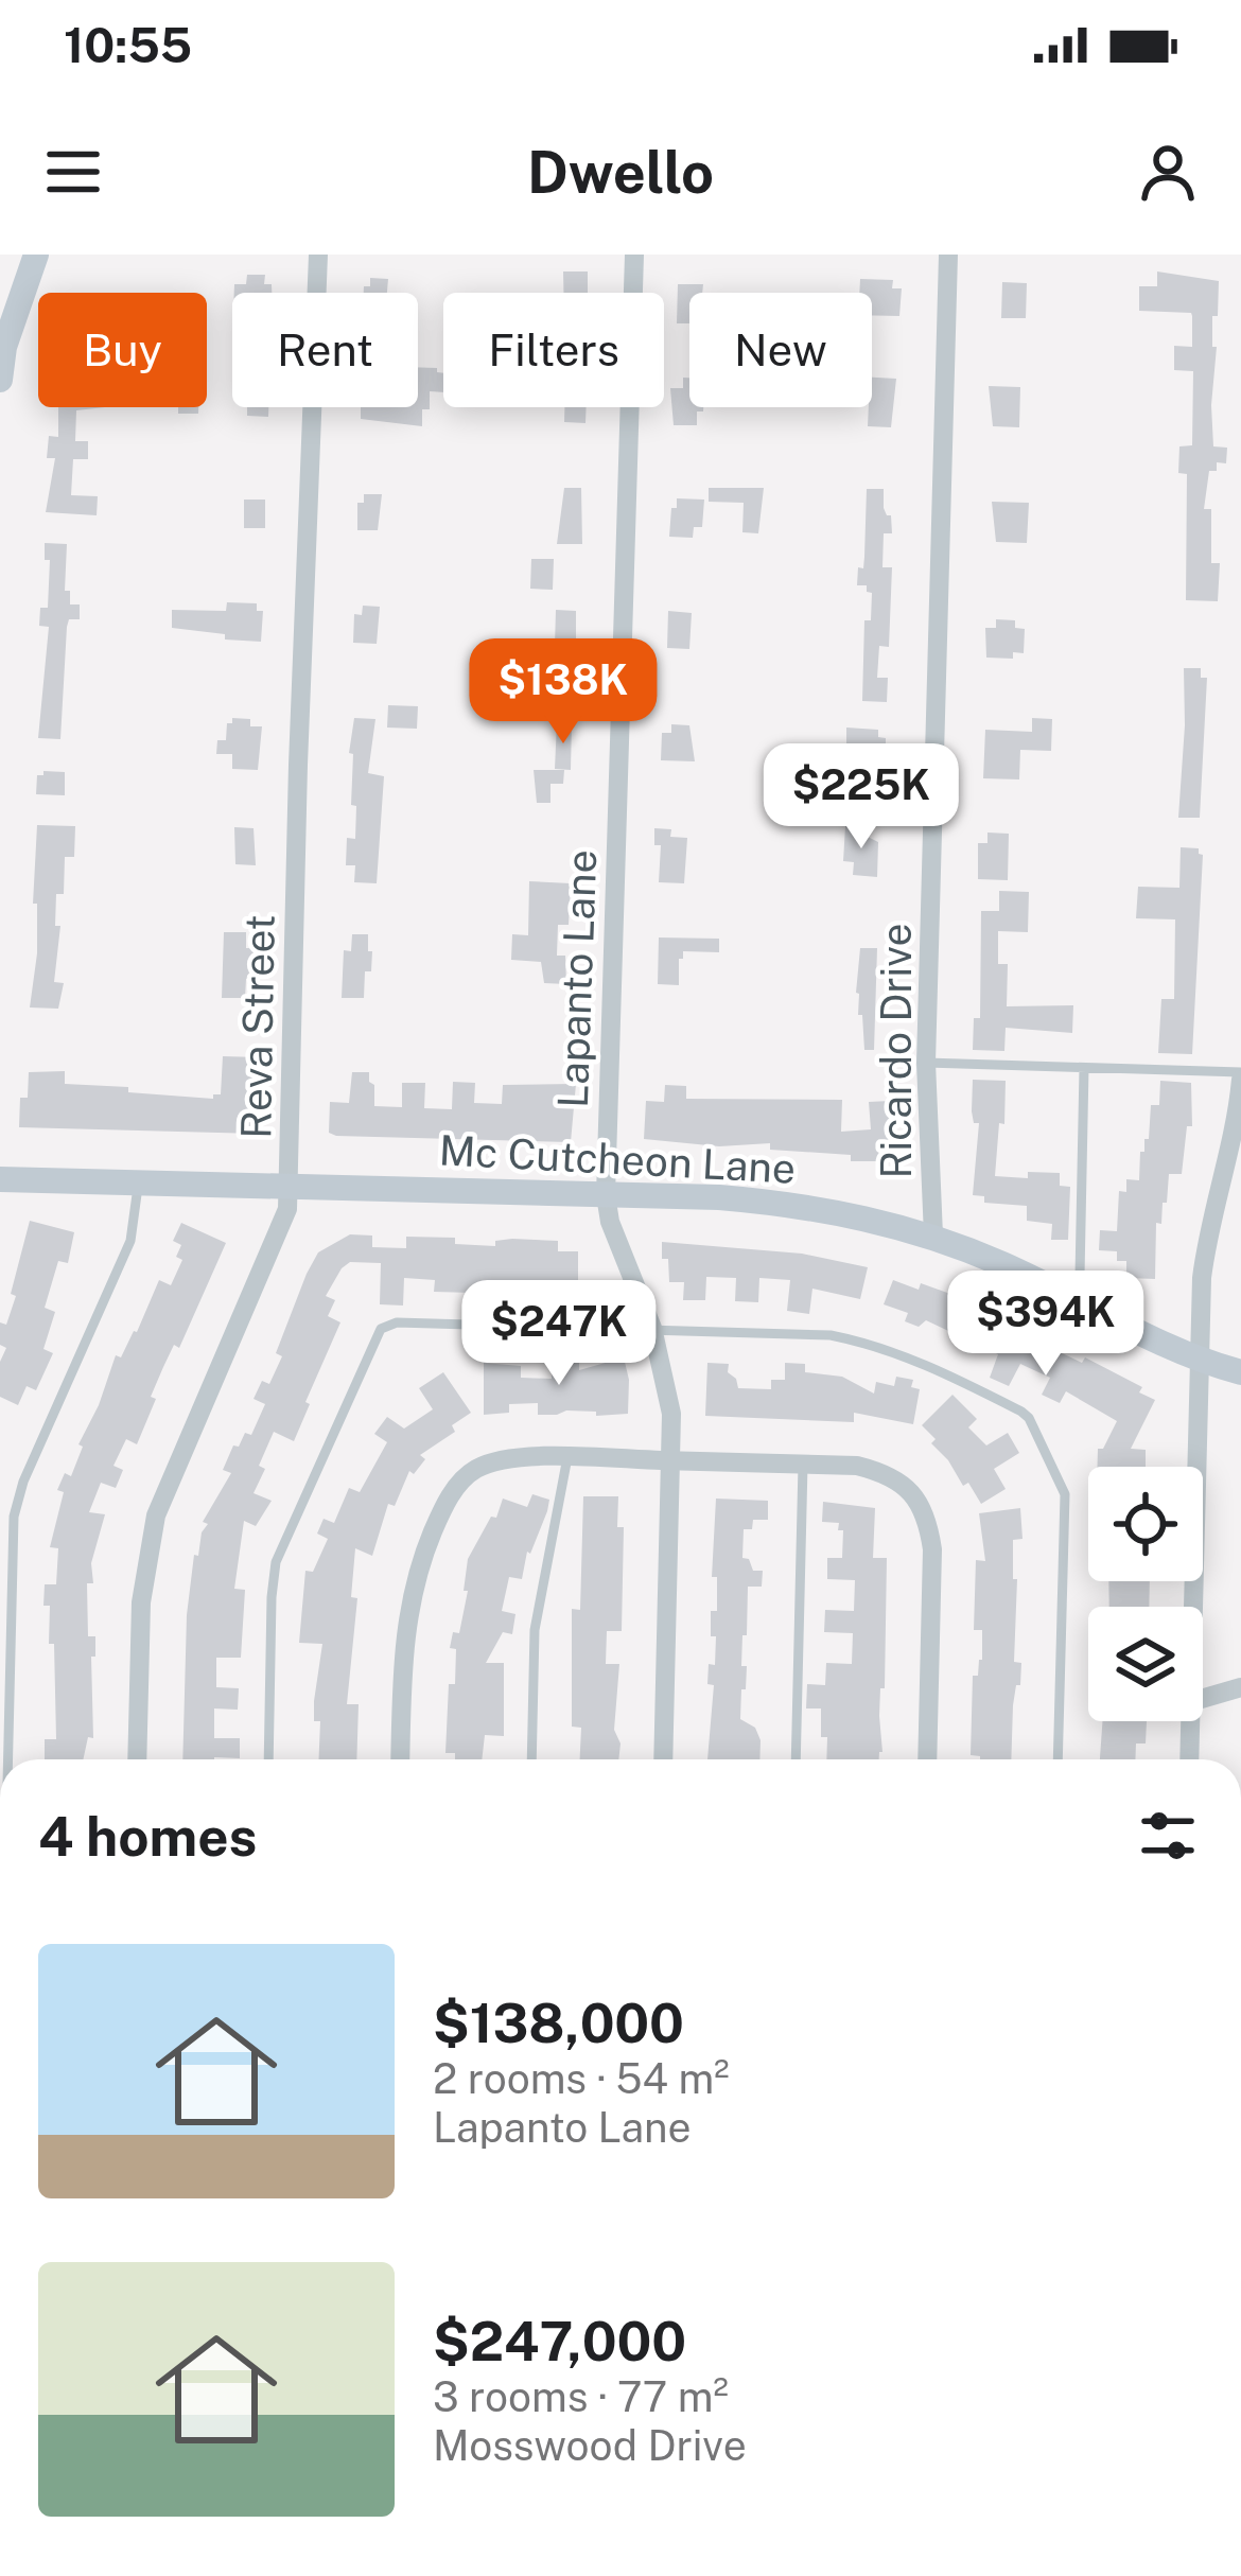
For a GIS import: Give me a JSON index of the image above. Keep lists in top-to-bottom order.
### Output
{
  "streets": {
    "street": [
      "Lapanto Lane",
      "Reva Street",
      "Ricardo Drive",
      "Mc Cutcheon Lane"
    ]
  },
  "crossings": [
    ["Lapanto Lane", "Mc Cutcheon Lane"],
    ["Reva Street", "Mc Cutcheon Lane"],
    ["Ricardo Drive", "Mc Cutcheon Lane"]
  ],
  "page": {
    "status": "10:55",
    "header": "Dwello",
    "chip": [
      "Buy",
      "Rent",
      "Filters",
      "New"
    ],
    "price": [
      "$138K",
      "$225K",
      "$394K",
      "$247K"
    ],
    "heading": "4 homes",
    "list": [
      {
        "name": "$138,000",
        "note": "2 rooms · 54 m² · Lapanto Lane"
      },
      {
        "name": "$247,000",
        "note": "3 rooms · 77 m² · Mosswood Drive"
      }
    ]
  }
}
